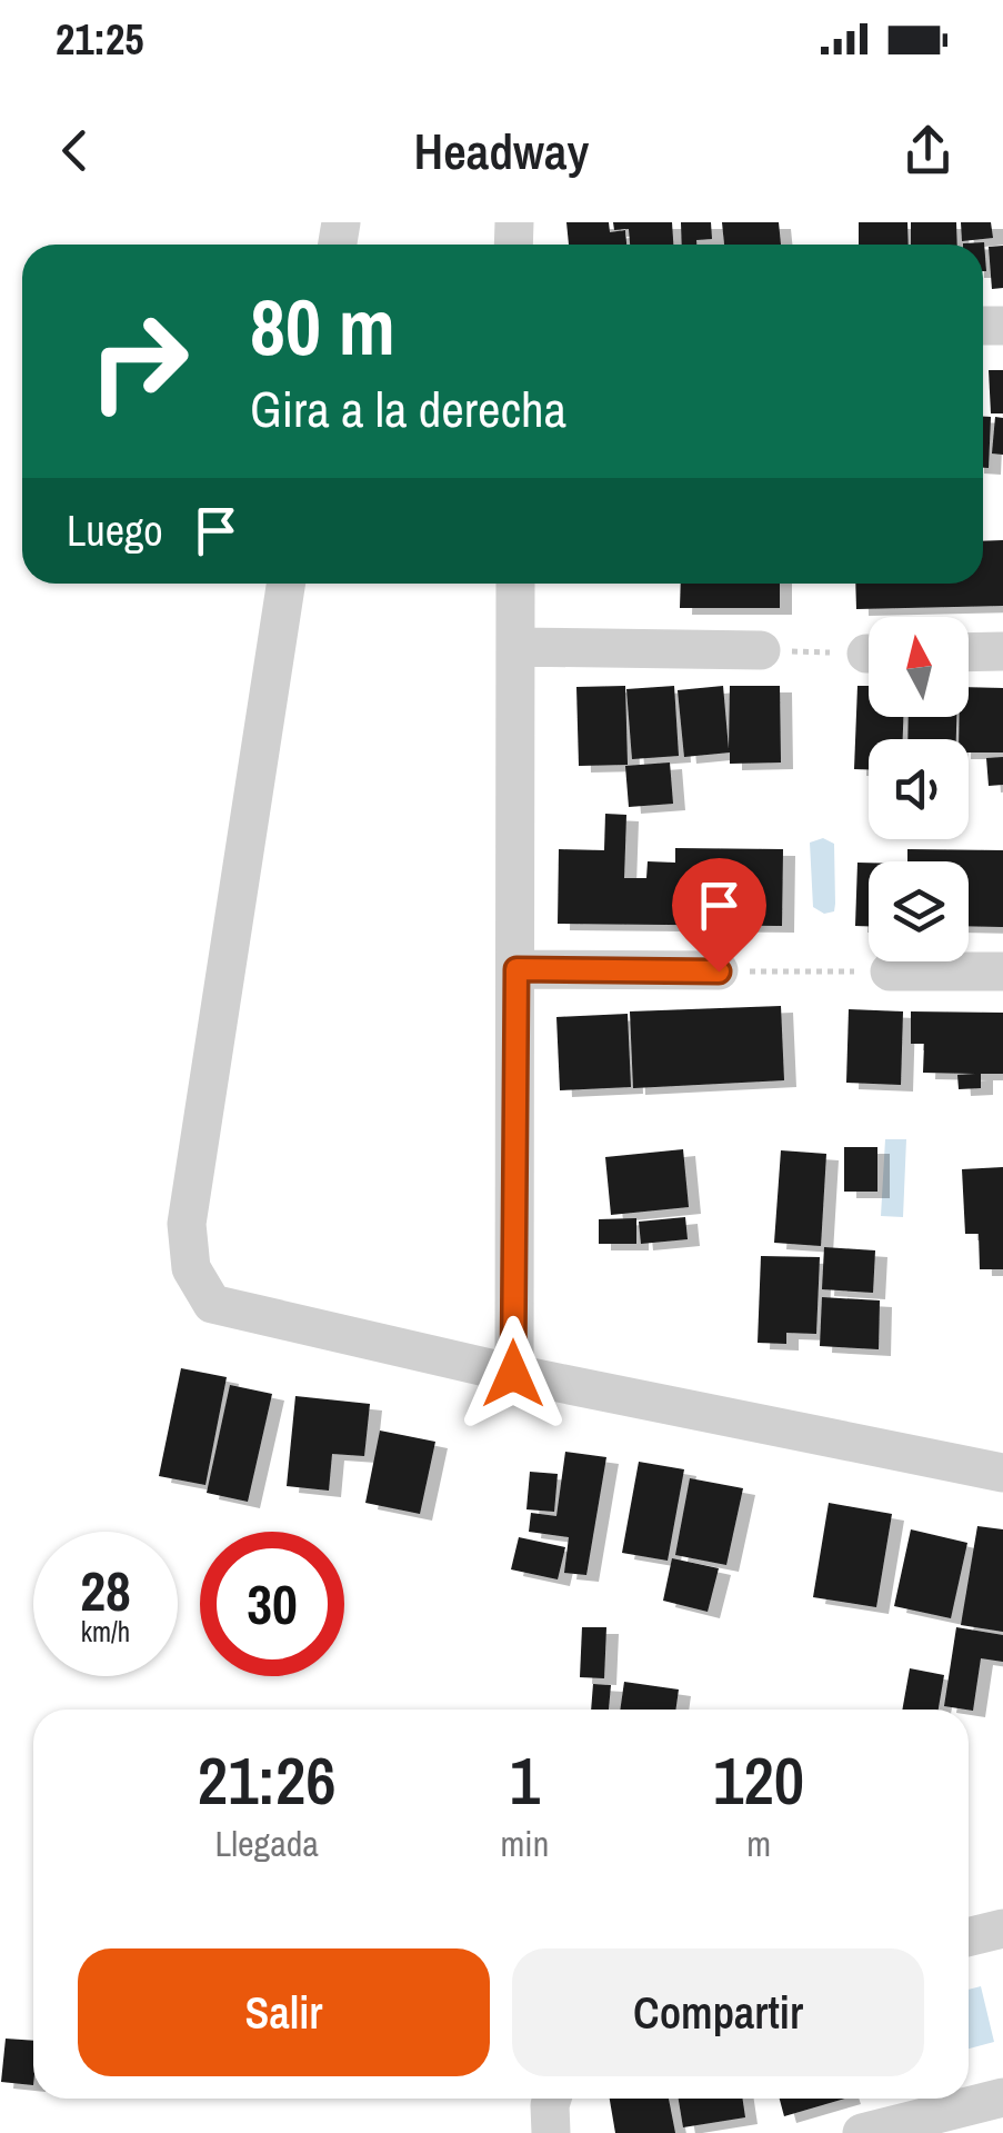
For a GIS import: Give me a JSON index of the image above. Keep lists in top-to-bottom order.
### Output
{
  "north": "top",
  "page": {
    "status": "21:25",
    "header": "Headway",
    "turn": ["80 m", "Gira a la derecha"],
    "then": "Luego",
    "speed": "28 km/h",
    "limit": "30",
    "eta": [
      "21:26",
      "Llegada",
      "1",
      "min",
      "120",
      "m"
    ],
    "buttons": ["Salir", "Compartir"]
  }
}
